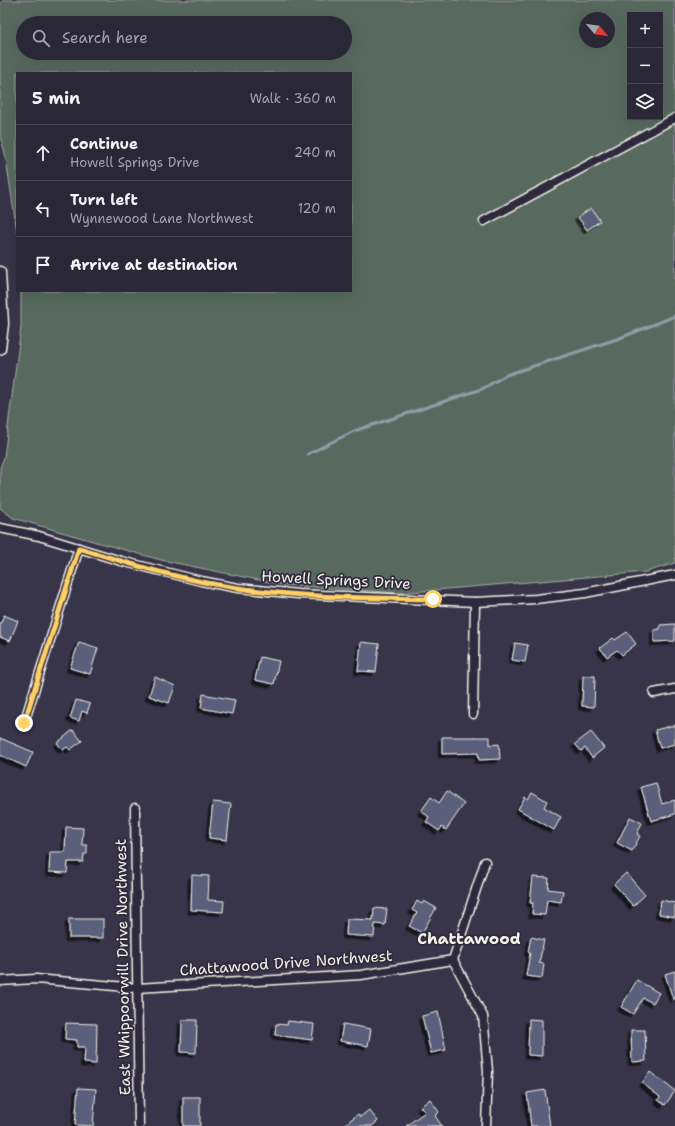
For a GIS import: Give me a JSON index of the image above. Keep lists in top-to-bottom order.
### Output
{
  "streets": {
    "street": ["Howell Springs Drive", "Chattawood Drive Northwest", "East Whippoorwill Drive Northwest"]
  },
  "crossings": [
    ["Chattawood Drive Northwest", "East Whippoorwill Drive Northwest"]
  ],
  "districts": ["Chattawood"],
  "north": "bottom right",
  "page": {
    "map_buttons": ["+", "−"],
    "search": "Search here",
    "heading": ["5 min", "Walk · 360 m"],
    "list": [
      ["Continue", "Howell Springs Drive", "240 m"],
      ["Turn left", "Wynnewood Lane Northwest", "120 m"],
      "Arrive at destination"
    ]
  }
}
